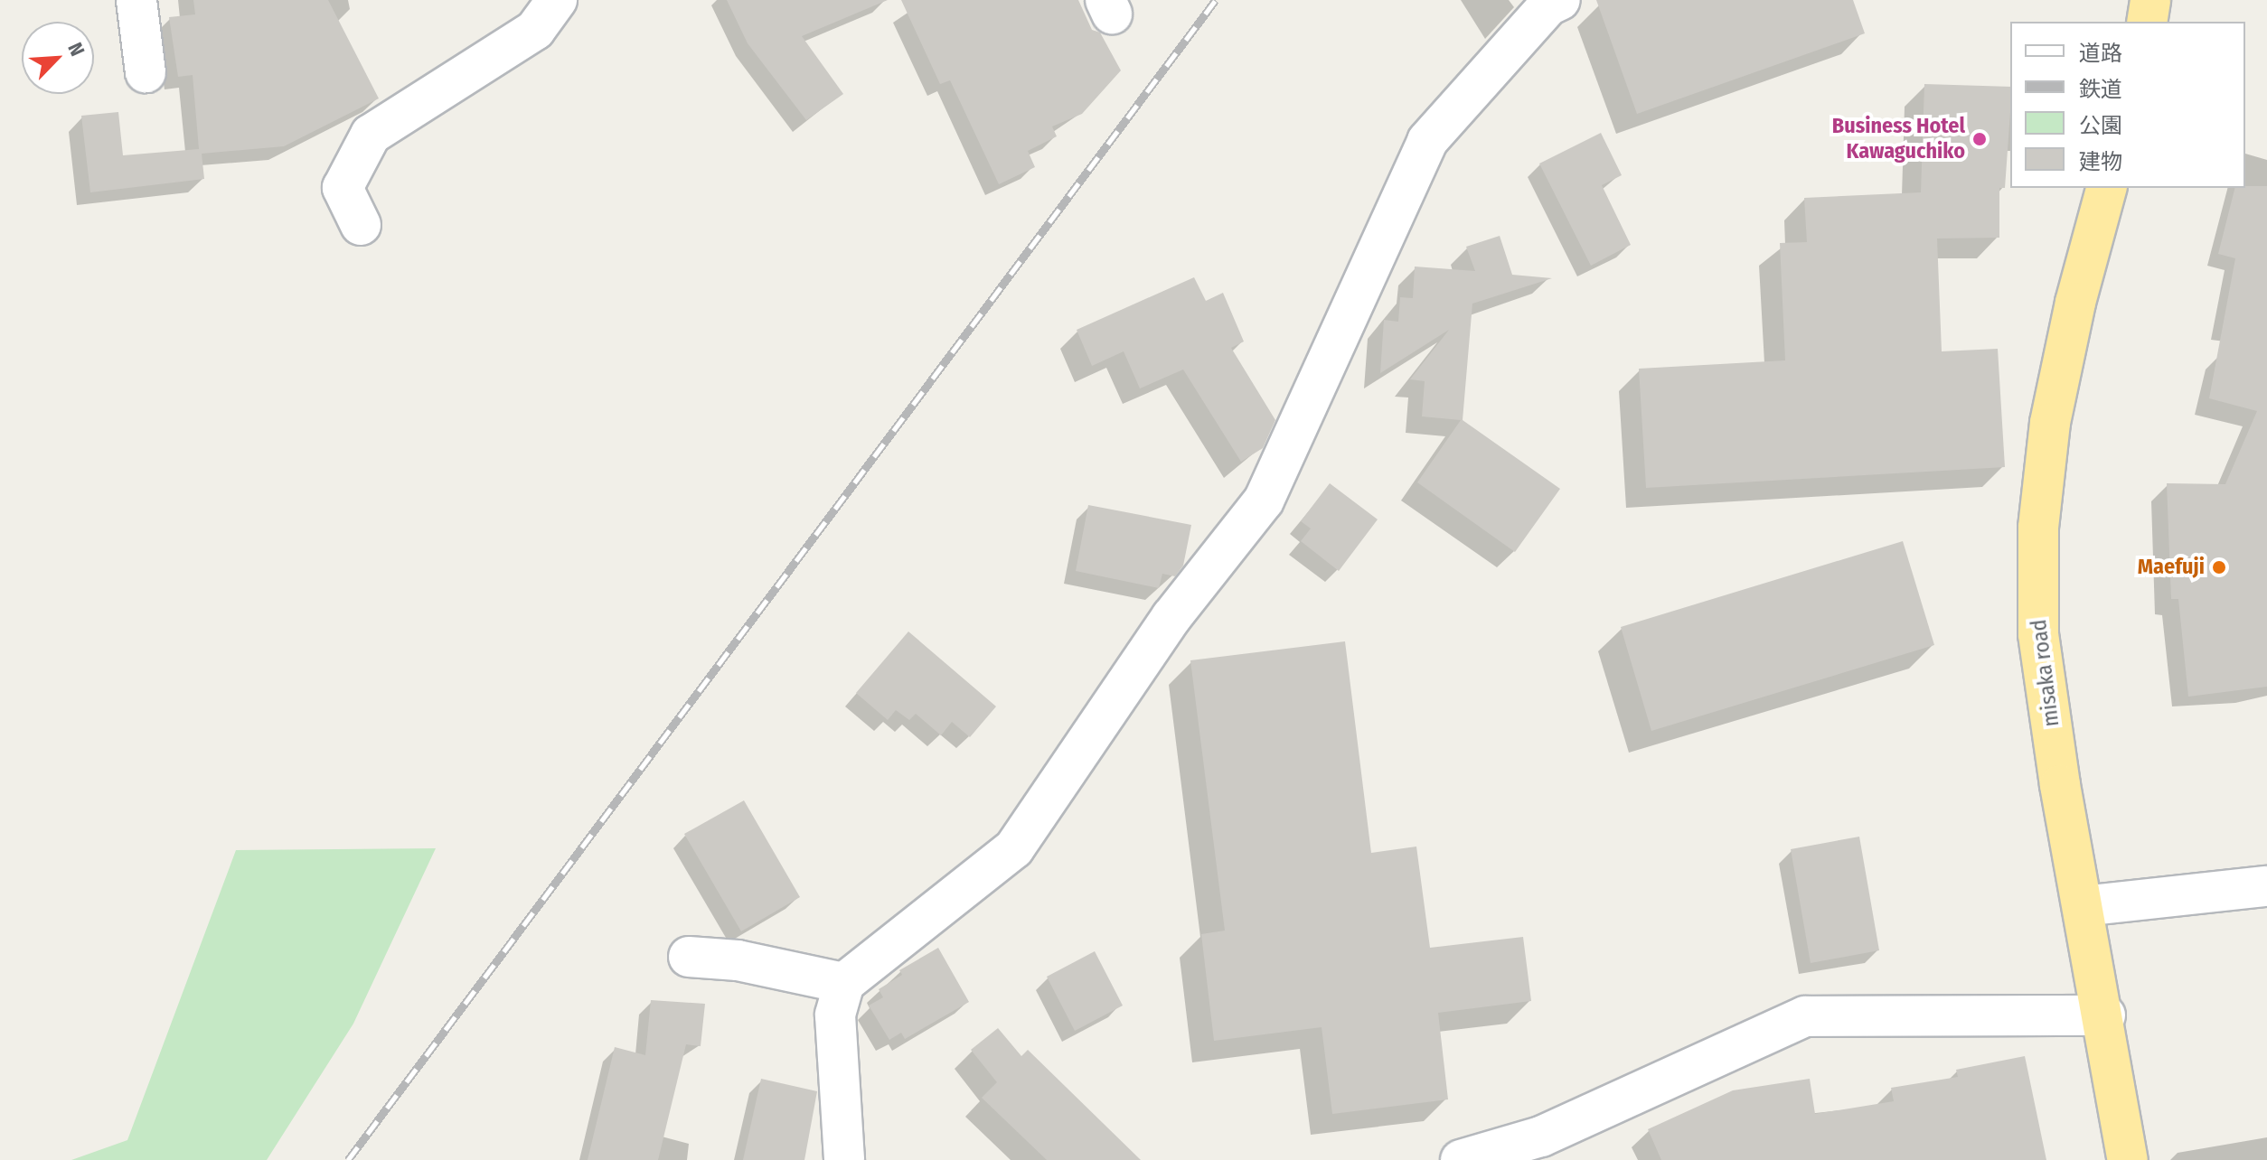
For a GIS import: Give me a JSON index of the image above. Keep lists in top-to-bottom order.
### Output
{
  "streets": {
    "highway": ["misaka road"]
  },
  "places": ["Business Hotel Kawaguchiko", "Maefuji"],
  "legend": [
    "道路",
    "鉄道",
    "公園",
    "建物"
  ],
  "north": "top right"
}
